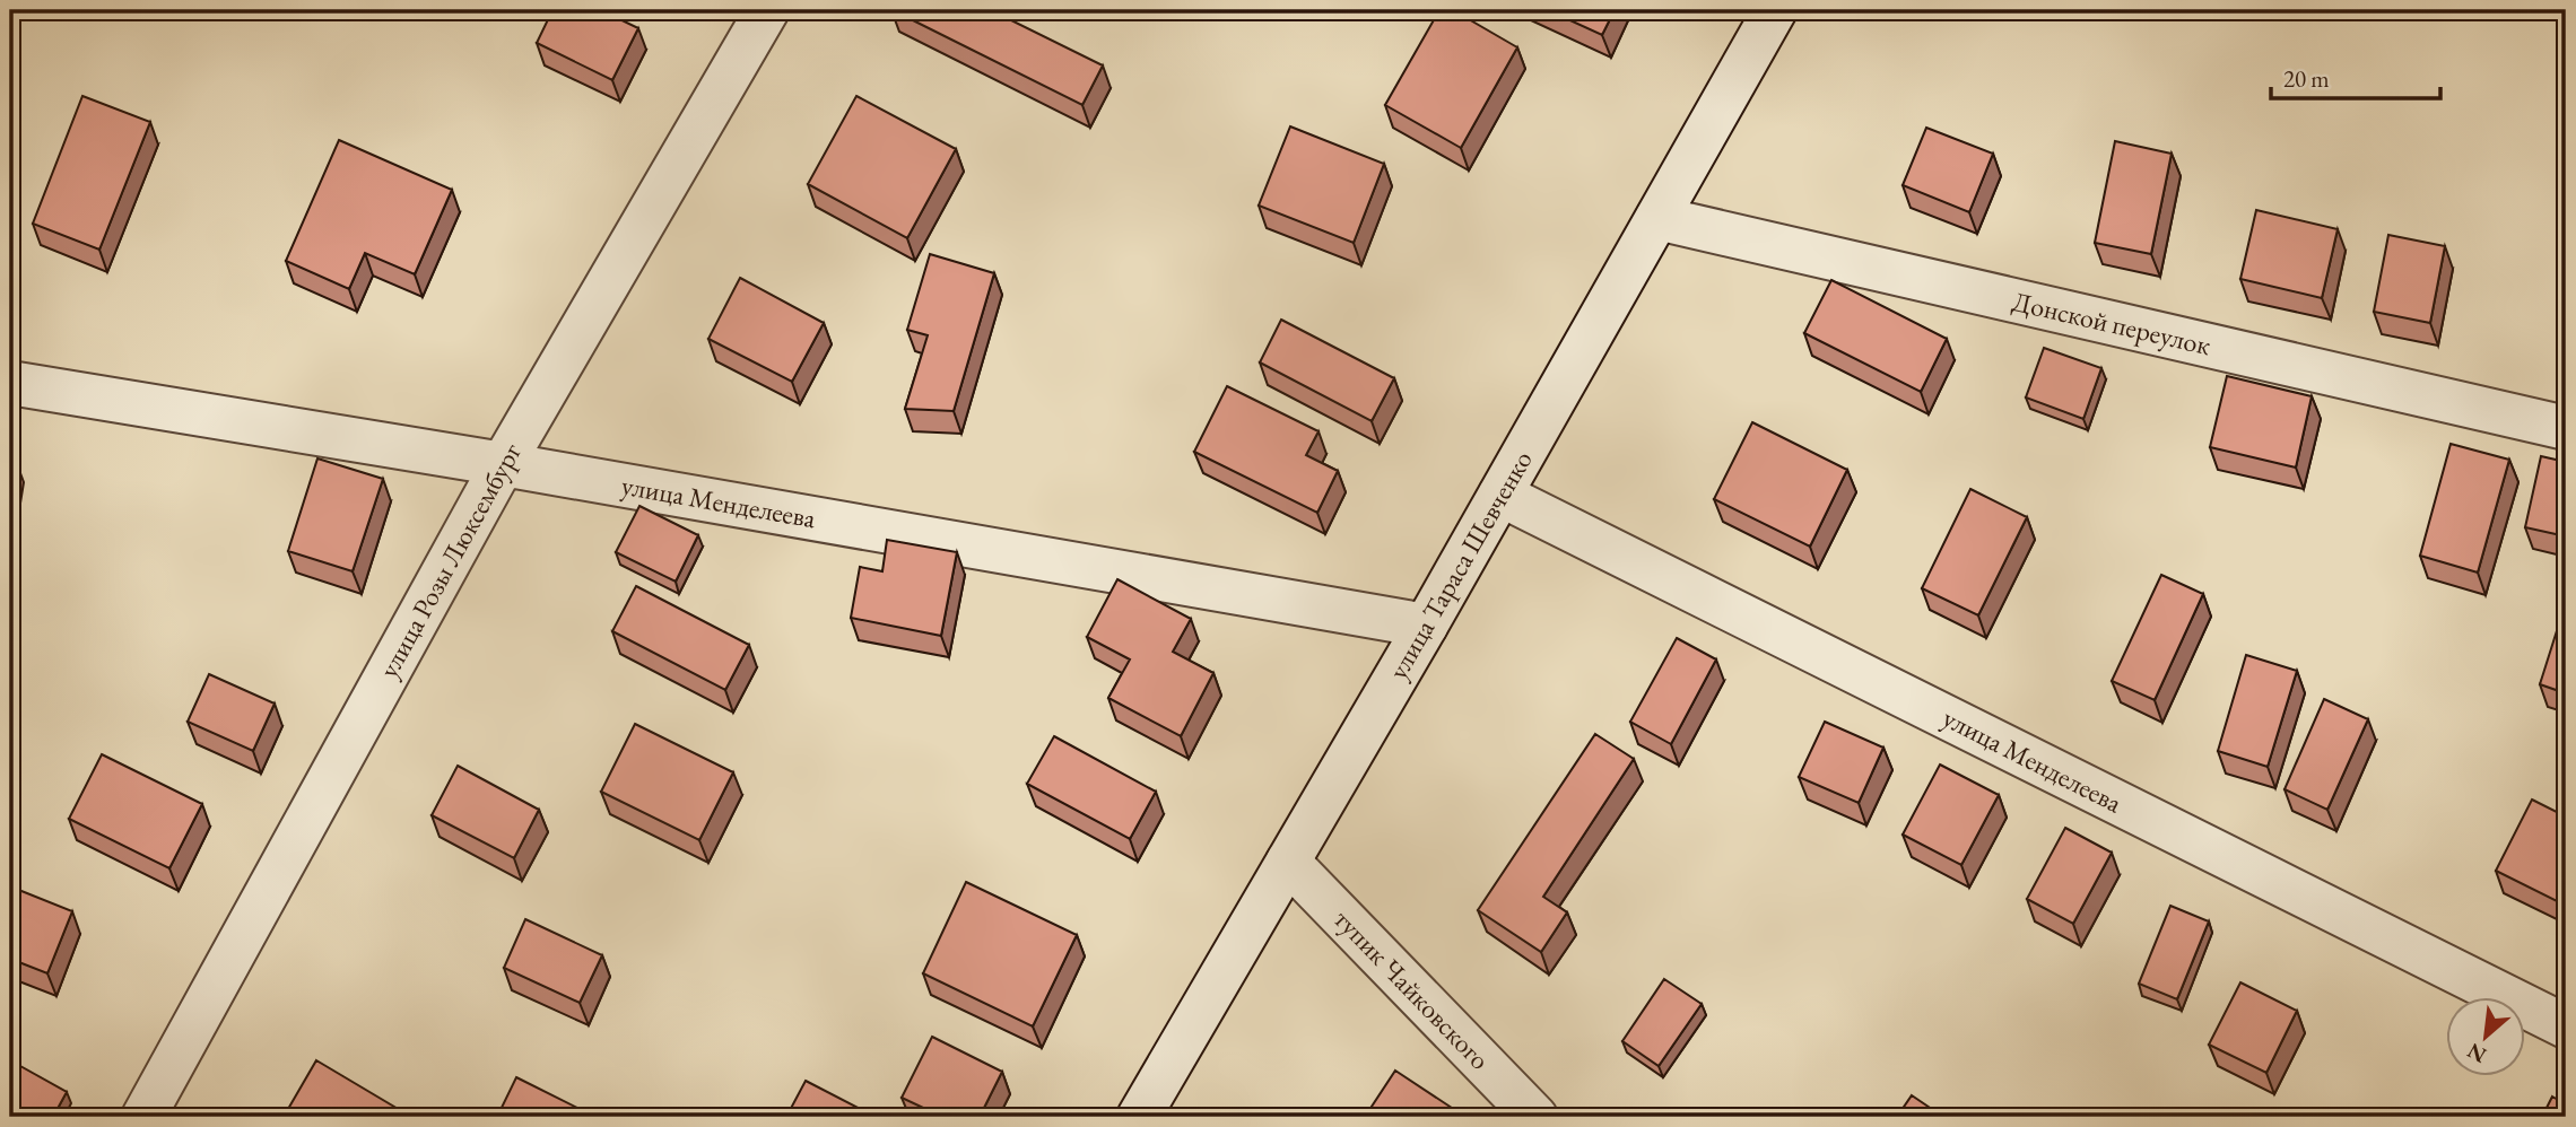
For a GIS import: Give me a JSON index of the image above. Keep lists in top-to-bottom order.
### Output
{
  "streets": {
    "street": [
      "Донской переулок",
      "улица Менделеева",
      "улица Розы Люксембург",
      "улица Тараса Шевченко",
      "тупик Чайковского"
    ]
  },
  "crossings": [
    ["Донской переулок", "улица Тараса Шевченко"],
    ["улица Менделеева", "улица Розы Люксембург"],
    ["улица Менделеева", "улица Тараса Шевченко"],
    ["улица Тараса Шевченко", "тупик Чайковского"]
  ],
  "scale_bar": "20 m",
  "north": "bottom left"
}
